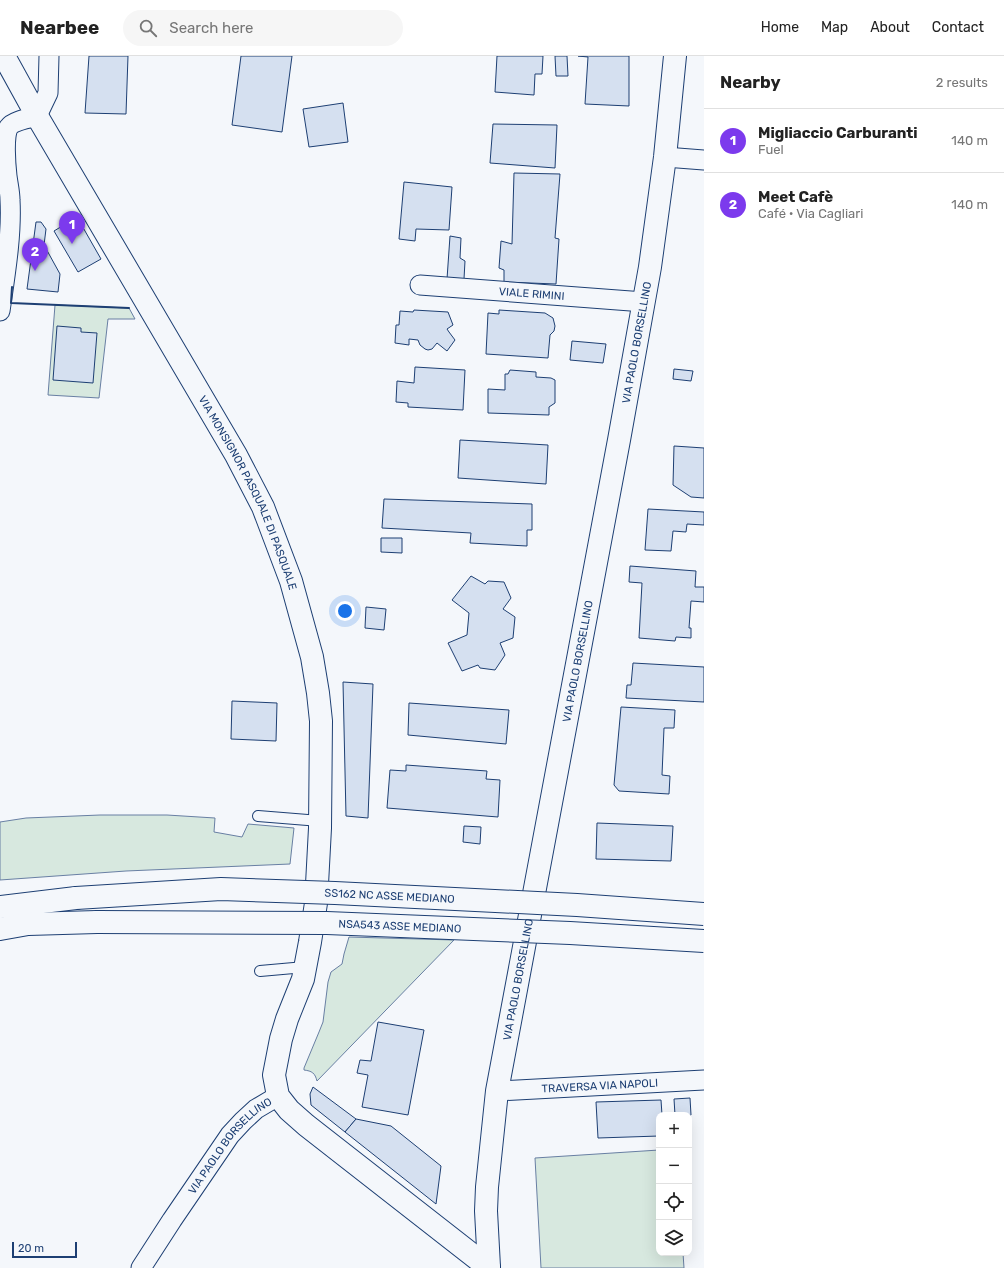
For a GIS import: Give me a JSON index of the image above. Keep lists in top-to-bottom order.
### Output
{
  "streets": {
    "main road": [
      "VIA PAOLO BORSELLINO",
      "VIA MONSIGNOR PASQUALE DI PASQUALE",
      "SS162 NC ASSE MEDIANO",
      "NSA543 ASSE MEDIANO"
    ],
    "street": ["VIALE RIMINI", "TRAVERSA VIA NAPOLI"]
  },
  "crossings": [
    ["VIALE RIMINI", "VIA PAOLO BORSELLINO"],
    ["VIA PAOLO BORSELLINO", "VIA MONSIGNOR PASQUALE DI PASQUALE"],
    ["VIA PAOLO BORSELLINO", "TRAVERSA VIA NAPOLI"]
  ],
  "scale_bar": "20 m",
  "page": {
    "header": "Nearbee",
    "search": "Search here",
    "nav": [
      "Home",
      "Map",
      "About",
      "Contact"
    ],
    "heading": ["Nearby", "2 results"],
    "list": [
      {
        "mark": "1",
        "name": "Migliaccio Carburanti",
        "note": "Fuel",
        "value": "140 m"
      },
      {
        "mark": "2",
        "name": "Meet Cafè",
        "note": "Café · Via Cagliari",
        "value": "140 m"
      }
    ],
    "pins": ["1", "2"],
    "map_buttons": ["+", "−"],
    "scale": "20 m"
  }
}
